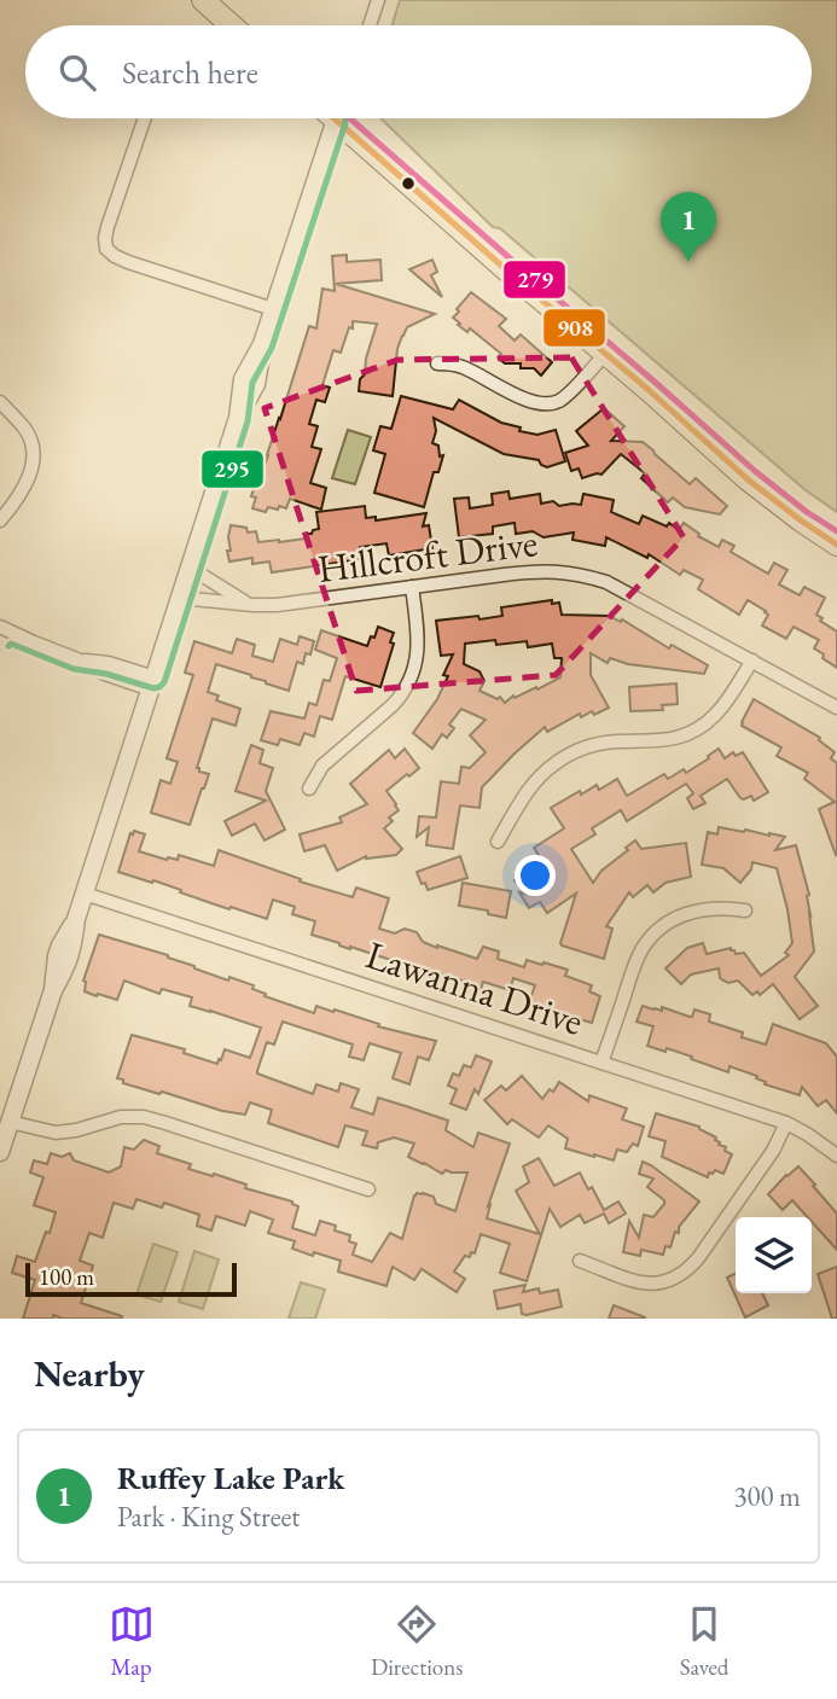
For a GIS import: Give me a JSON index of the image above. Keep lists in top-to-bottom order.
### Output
{
  "streets": {
    "street": ["Hillcroft Drive", "Lawanna Drive"]
  },
  "lines": ["transit line 908", "transit line 295", "transit line 279"],
  "scale_bar": "100 m",
  "page": {
    "search": "Search here",
    "pins": "1",
    "scale": "100 m",
    "heading": "Nearby",
    "list": [
      {
        "mark": "1",
        "name": "Ruffey Lake Park",
        "note": "Park · King Street",
        "value": "300 m"
      }
    ],
    "nav": ["Map", "Directions", "Saved"]
  }
}
